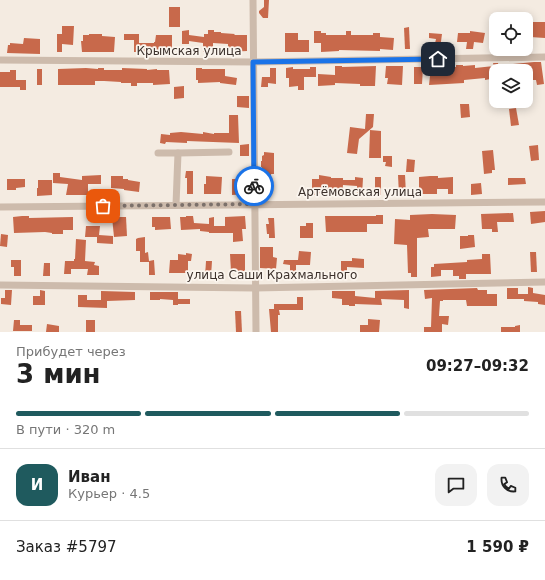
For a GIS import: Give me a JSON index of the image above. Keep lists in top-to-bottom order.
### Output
{
  "streets": {
    "street": ["Крымская улица", "Артёмовская улица", "улица Саши Крахмального"]
  },
  "page": {
    "heading": ["3 мин", "Прибудет через", "09:27–09:32"],
    "panel": [
      "Иван",
      "Курьер · 4.5",
      "Заказ #5797",
      "1 590 ₽"
    ],
    "bar": "В пути · 320 m",
    "round": "И"
  }
}
